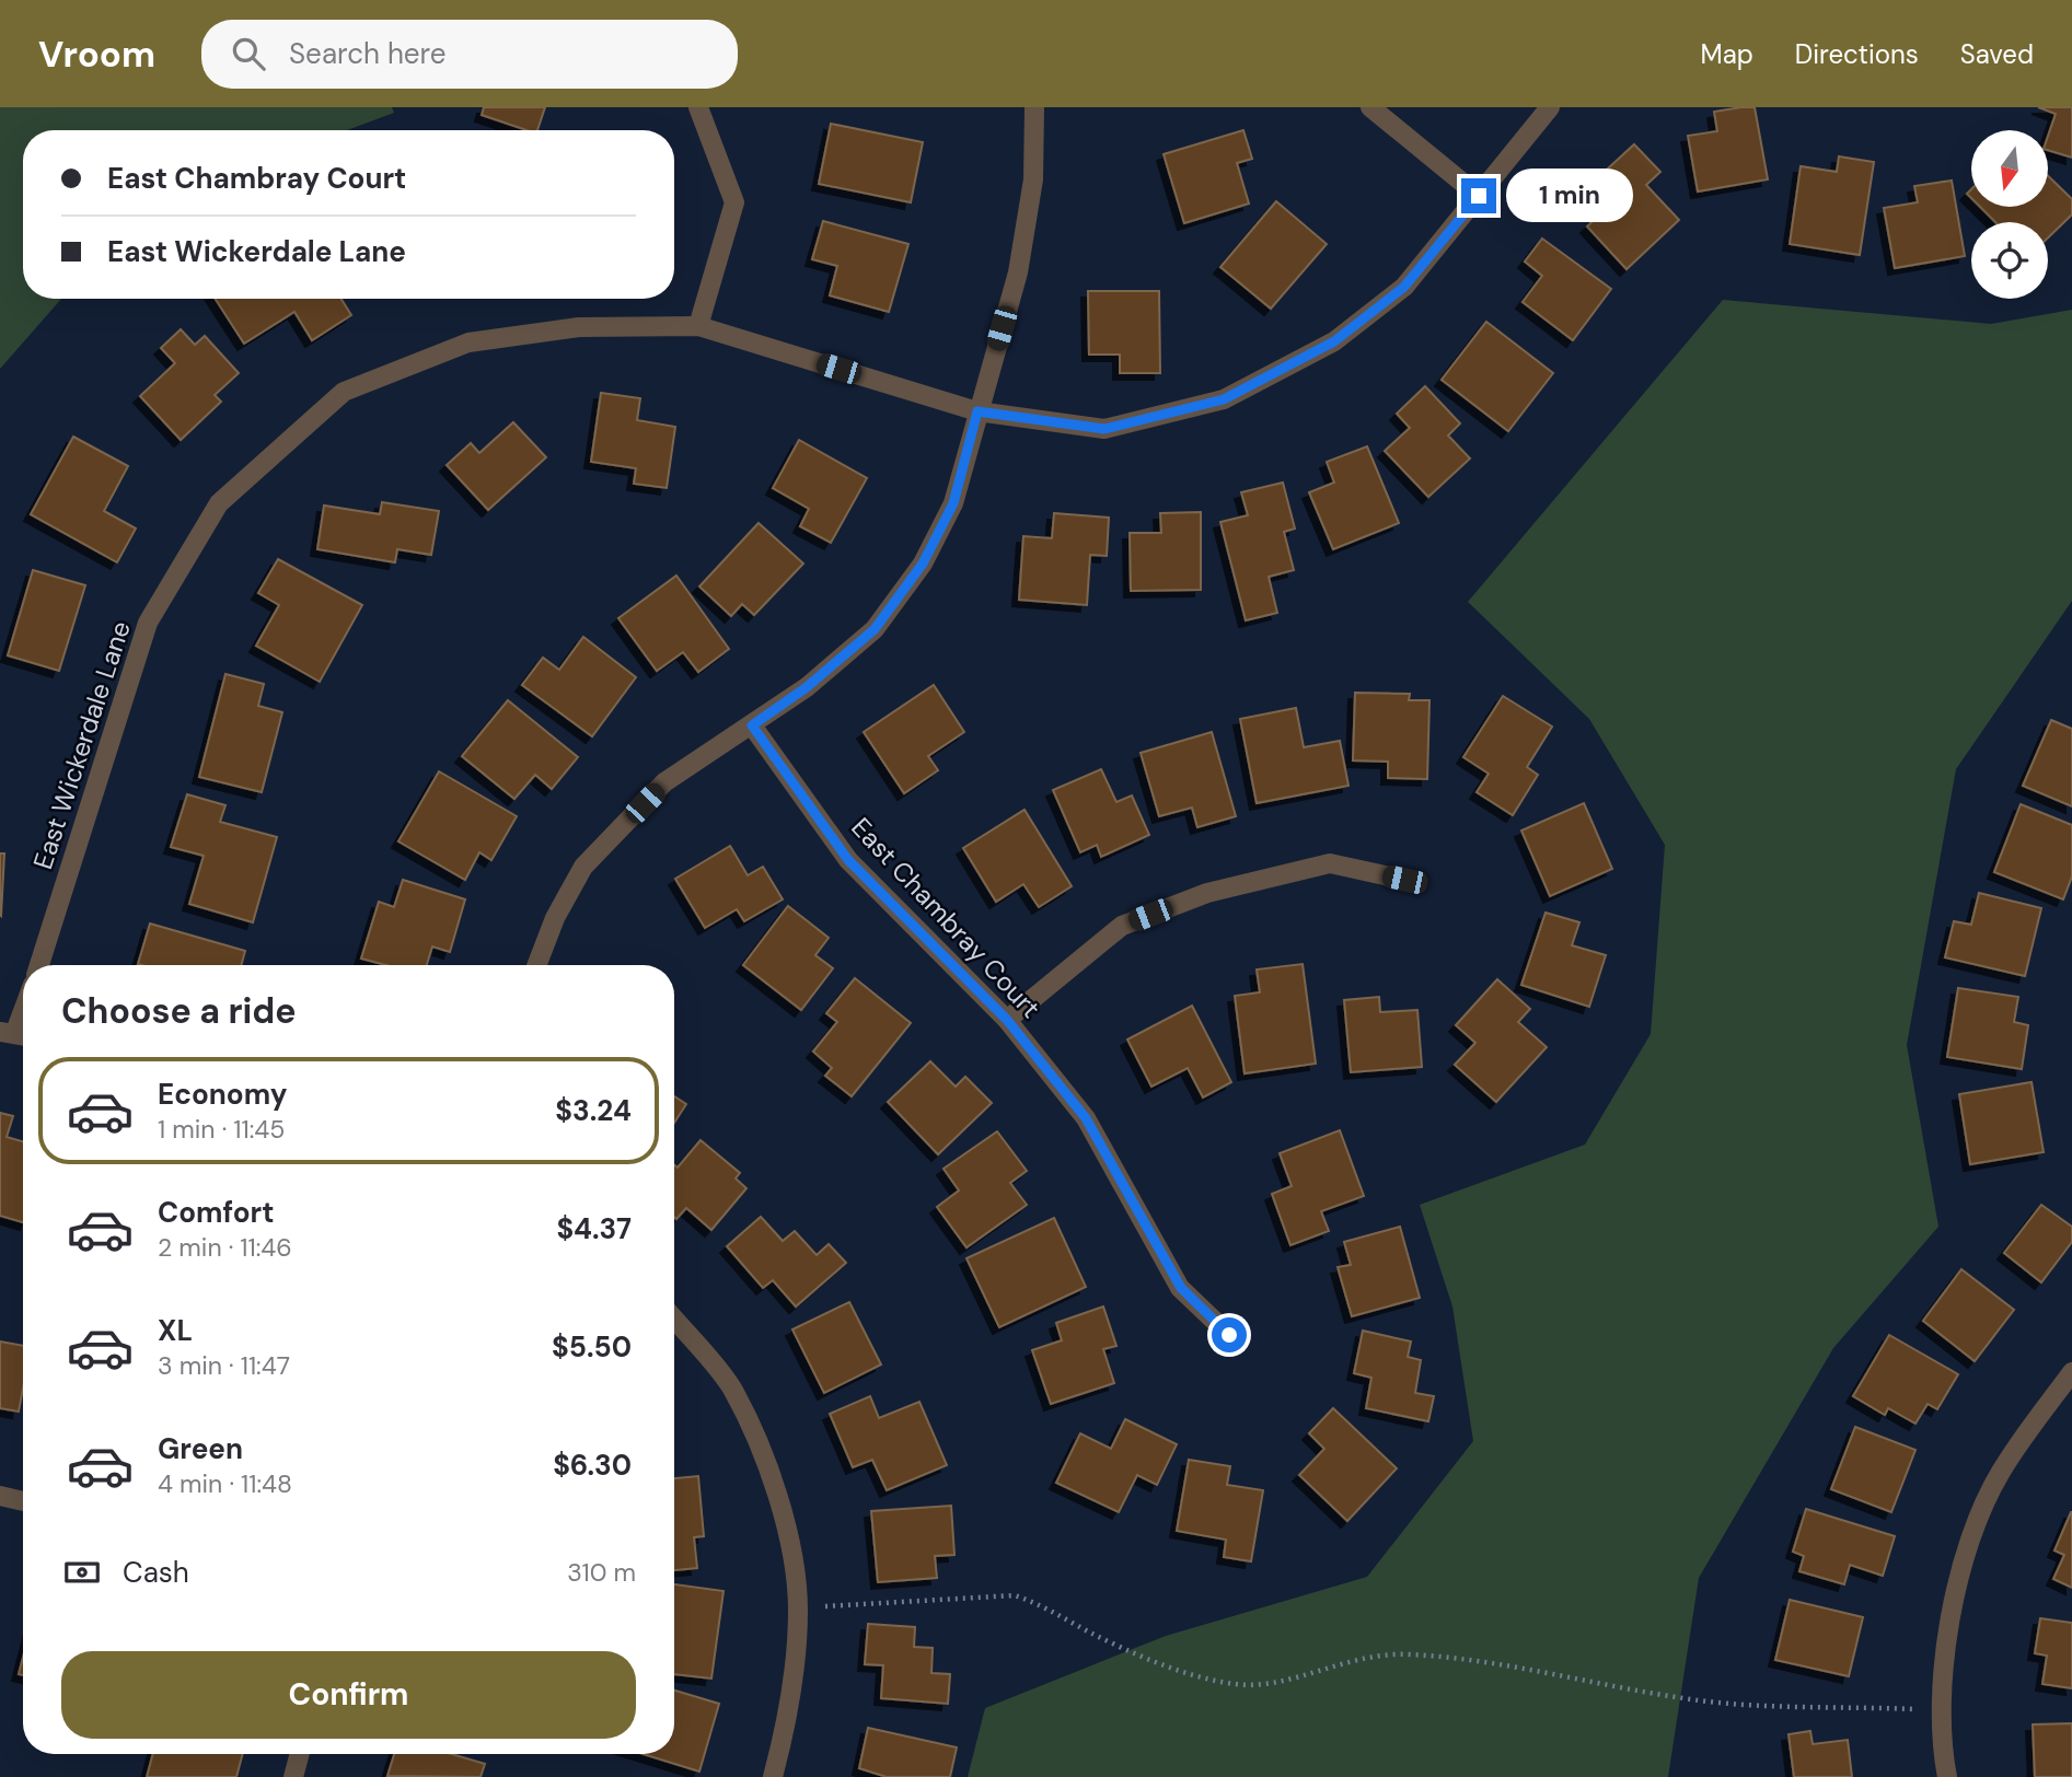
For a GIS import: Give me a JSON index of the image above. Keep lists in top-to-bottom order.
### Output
{
  "streets": {
    "street": ["East Wickerdale Lane", "East Chambray Court"]
  },
  "north": "bottom",
  "page": {
    "header": "Vroom",
    "search": "Search here",
    "nav": ["Map", "Directions", "Saved"],
    "banner": ["East Chambray Court", "East Wickerdale Lane"],
    "bubble": "1 min",
    "heading": "Choose a ride",
    "list": [
      {
        "name": "Economy",
        "note": "1 min · 11:45",
        "value": "$3.24"
      },
      {
        "name": "Comfort",
        "note": "2 min · 11:46",
        "value": "$4.37"
      },
      {
        "name": "XL",
        "note": "3 min · 11:47",
        "value": "$5.50"
      },
      {
        "name": "Green",
        "note": "4 min · 11:48",
        "value": "$6.30"
      }
    ],
    "pay": ["Cash", "310 m"],
    "buttons": "Confirm"
  }
}
